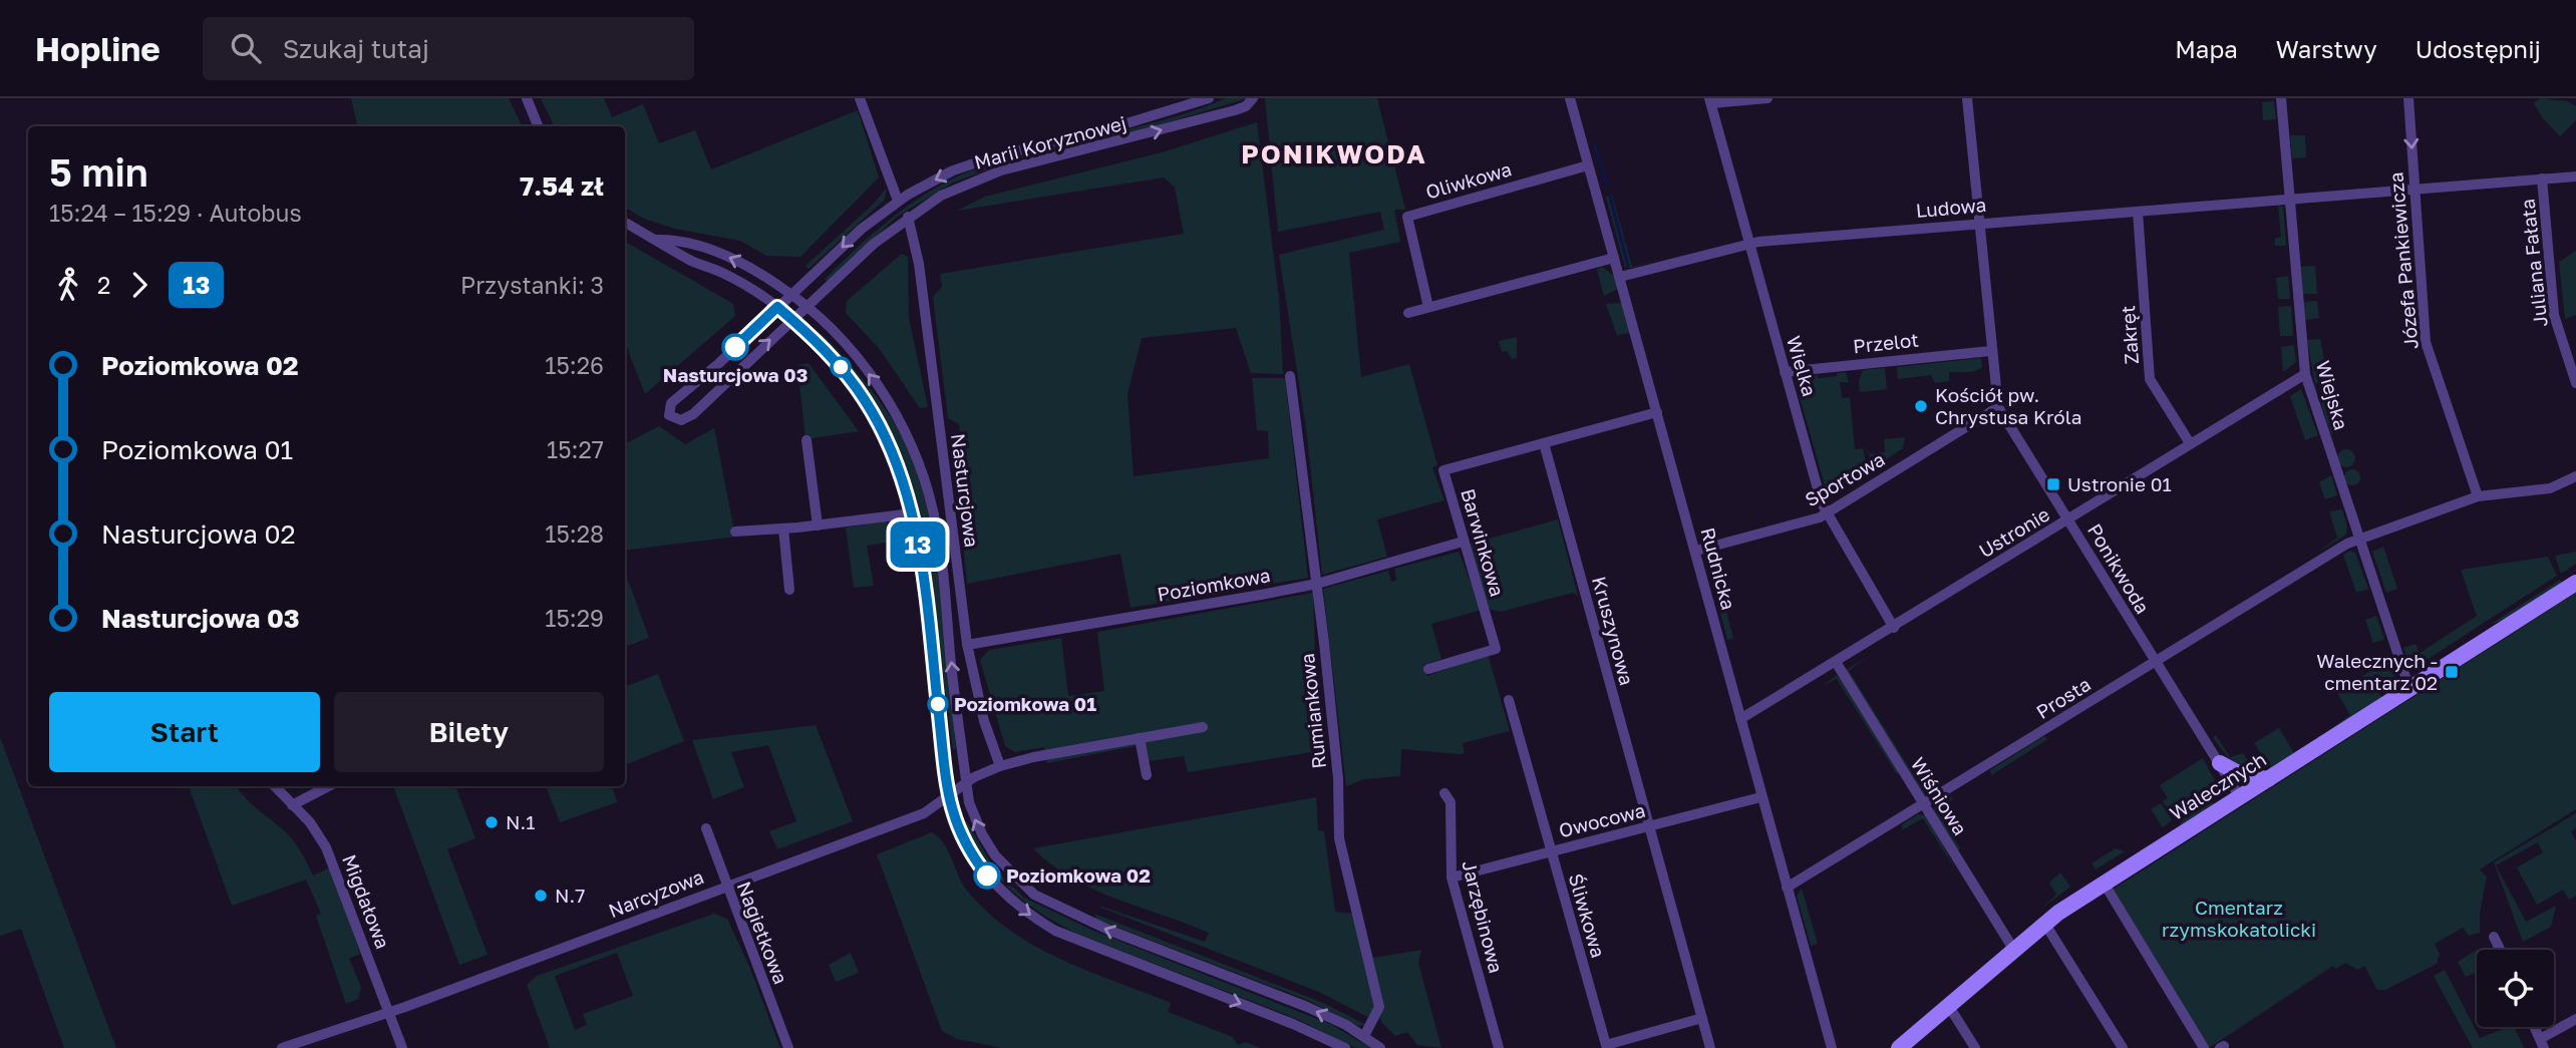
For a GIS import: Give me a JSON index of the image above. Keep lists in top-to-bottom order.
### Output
{
  "streets": {
    "street": [
      "Marii Koryznowej",
      "Oliwkowa",
      "Ludowa",
      "Józefa Pankiewicza",
      "Juliana Fałata",
      "Zakręt",
      "Przelot",
      "Wielka",
      "Wiejska",
      "Sportowa",
      "Nasturcjowa",
      "Ustronie",
      "Barwinkowa",
      "Rudnicka",
      "Ponikwoda",
      "Poziomkowa",
      "Kruszynowa",
      "Prosta",
      "Rumiankowa",
      "Walecznych",
      "Wiśniowa",
      "Owocowa",
      "Narcyzowa",
      "Migdałowa",
      "Śliwkowa",
      "Jarzębinowa",
      "Nagietkowa"
    ]
  },
  "crossings": [
    ["Marii Koryznowej", "Nasturcjowa"],
    ["Oliwkowa", "Rudnicka"],
    ["Ludowa", "Józefa Pankiewicza"],
    ["Ludowa", "Juliana Fałata"],
    ["Ludowa", "Zakręt"],
    ["Ludowa", "Wielka"],
    ["Ludowa", "Wiejska"],
    ["Ludowa", "Rudnicka"],
    ["Ludowa", "Ponikwoda"],
    ["Józefa Pankiewicza", "Prosta"],
    ["Zakręt", "Ustronie"],
    ["Przelot", "Wielka"],
    ["Przelot", "Ponikwoda"],
    ["Wielka", "Sportowa"],
    ["Wielka", "Ustronie"],
    ["Wiejska", "Ustronie"],
    ["Wiejska", "Prosta"],
    ["Wiejska", "Walecznych"],
    ["Sportowa", "Rudnicka"],
    ["Sportowa", "Ponikwoda"],
    ["Nasturcjowa", "Poziomkowa"],
    ["Nasturcjowa", "Narcyzowa"],
    ["Ustronie", "Rudnicka"],
    ["Ustronie", "Ponikwoda"],
    ["Ustronie", "Wiśniowa"],
    ["Barwinkowa", "Rudnicka"],
    ["Barwinkowa", "Poziomkowa"],
    ["Barwinkowa", "Kruszynowa"],
    ["Rudnicka", "Prosta"],
    ["Rudnicka", "Owocowa"],
    ["Ponikwoda", "Prosta"],
    ["Ponikwoda", "Walecznych"],
    ["Poziomkowa", "Rumiankowa"],
    ["Kruszynowa", "Owocowa"],
    ["Prosta", "Wiśniowa"],
    ["Walecznych", "Wiśniowa"],
    ["Owocowa", "Śliwkowa"],
    ["Owocowa", "Jarzębinowa"],
    ["Narcyzowa", "Migdałowa"],
    ["Narcyzowa", "Nagietkowa"]
  ],
  "districts": ["PONIKWODA"],
  "parks": ["Cmentarz rzymskokatolicki"],
  "places": {
    "other": [
      "Nasturcjowa 03",
      "Kościół pw. Chrystusa Króla",
      "Poziomkowa 01",
      "N.1",
      "Poziomkowa 02",
      "N.7"
    ],
    "transit": ["Ustronie 01", "Walecznych - cmentarz 02"]
  },
  "lines": ["bus line 13"],
  "page": {
    "header": "Hopline",
    "search": "Szukaj tutaj",
    "nav": ["Mapa", "Warstwy", "Udostępnij"],
    "on_map": "13",
    "heading": ["5 min", "15:24 – 15:29 · Autobus", "7.54 zł"],
    "legs": ["2", "13", "Przystanki: 3"],
    "list": [
      {
        "name": "Poziomkowa 02",
        "value": "15:26"
      },
      {
        "name": "Poziomkowa 01",
        "value": "15:27"
      },
      {
        "name": "Nasturcjowa 02",
        "value": "15:28"
      },
      {
        "name": "Nasturcjowa 03",
        "value": "15:29"
      }
    ],
    "buttons": ["Start", "Bilety"]
  }
}
